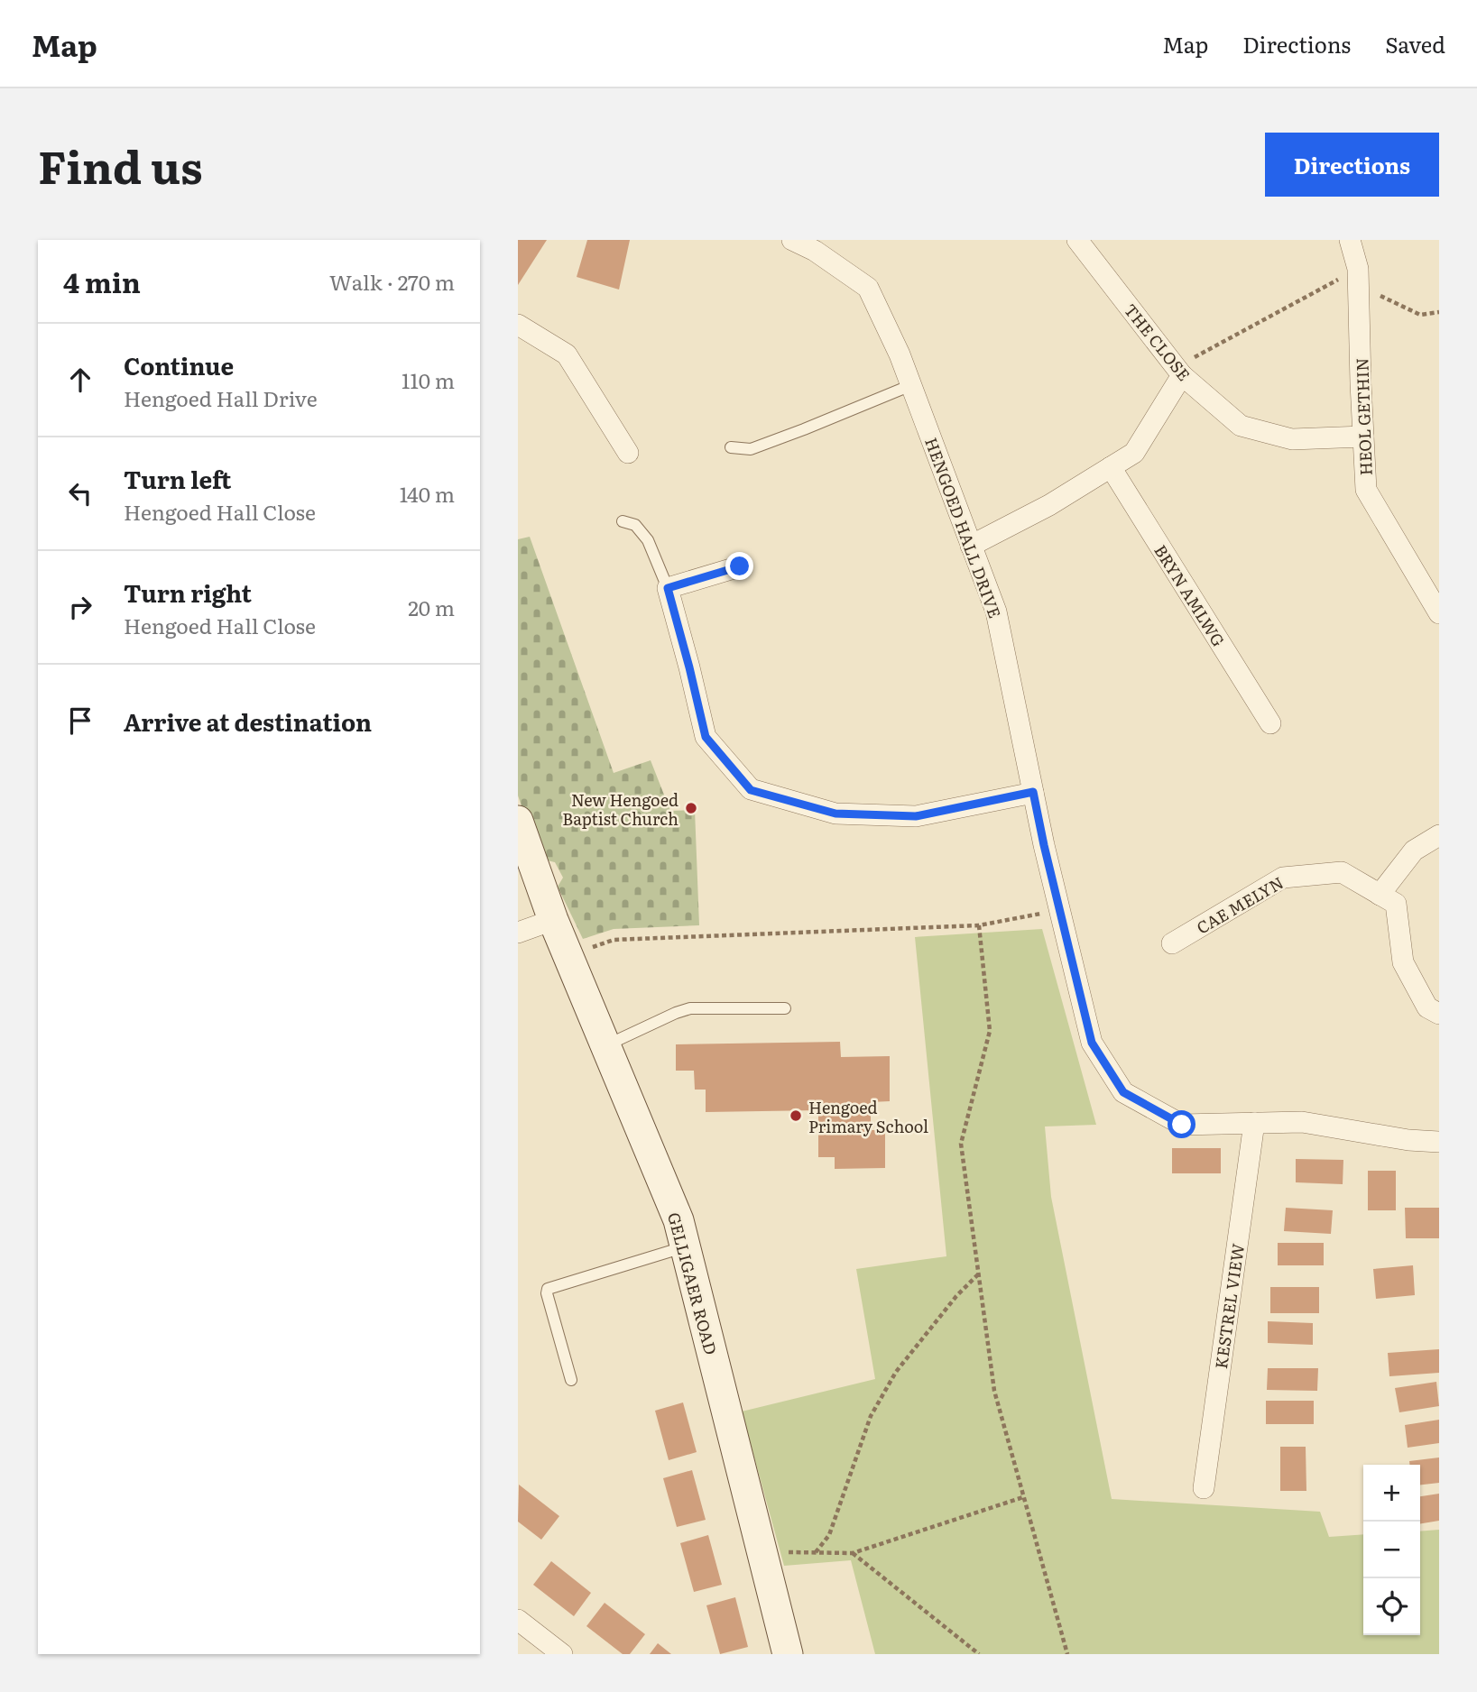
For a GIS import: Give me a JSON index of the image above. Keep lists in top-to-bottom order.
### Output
{
  "streets": {
    "street": [
      "THE CLOSE",
      "HEOL GETHIN",
      "HENGOED HALL DRIVE",
      "BRYN AMLWG",
      "CAE MELYN",
      "GELLIGAER ROAD",
      "KESTREL VIEW"
    ]
  },
  "crossings": [
    ["THE CLOSE", "HEOL GETHIN"],
    ["HENGOED HALL DRIVE", "KESTREL VIEW"]
  ],
  "places": ["New Hengoed Baptist Church", "Hengoed Primary School"],
  "page": {
    "header": "Map",
    "nav": ["Map", "Directions", "Saved"],
    "title": "Find us",
    "buttons": "Directions",
    "heading": ["4 min", "Walk · 270 m"],
    "list": [
      ["Continue", "Hengoed Hall Drive", "110 m"],
      ["Turn left", "Hengoed Hall Close", "140 m"],
      ["Turn right", "Hengoed Hall Close", "20 m"],
      "Arrive at destination"
    ],
    "map_buttons": ["+", "−"]
  }
}
